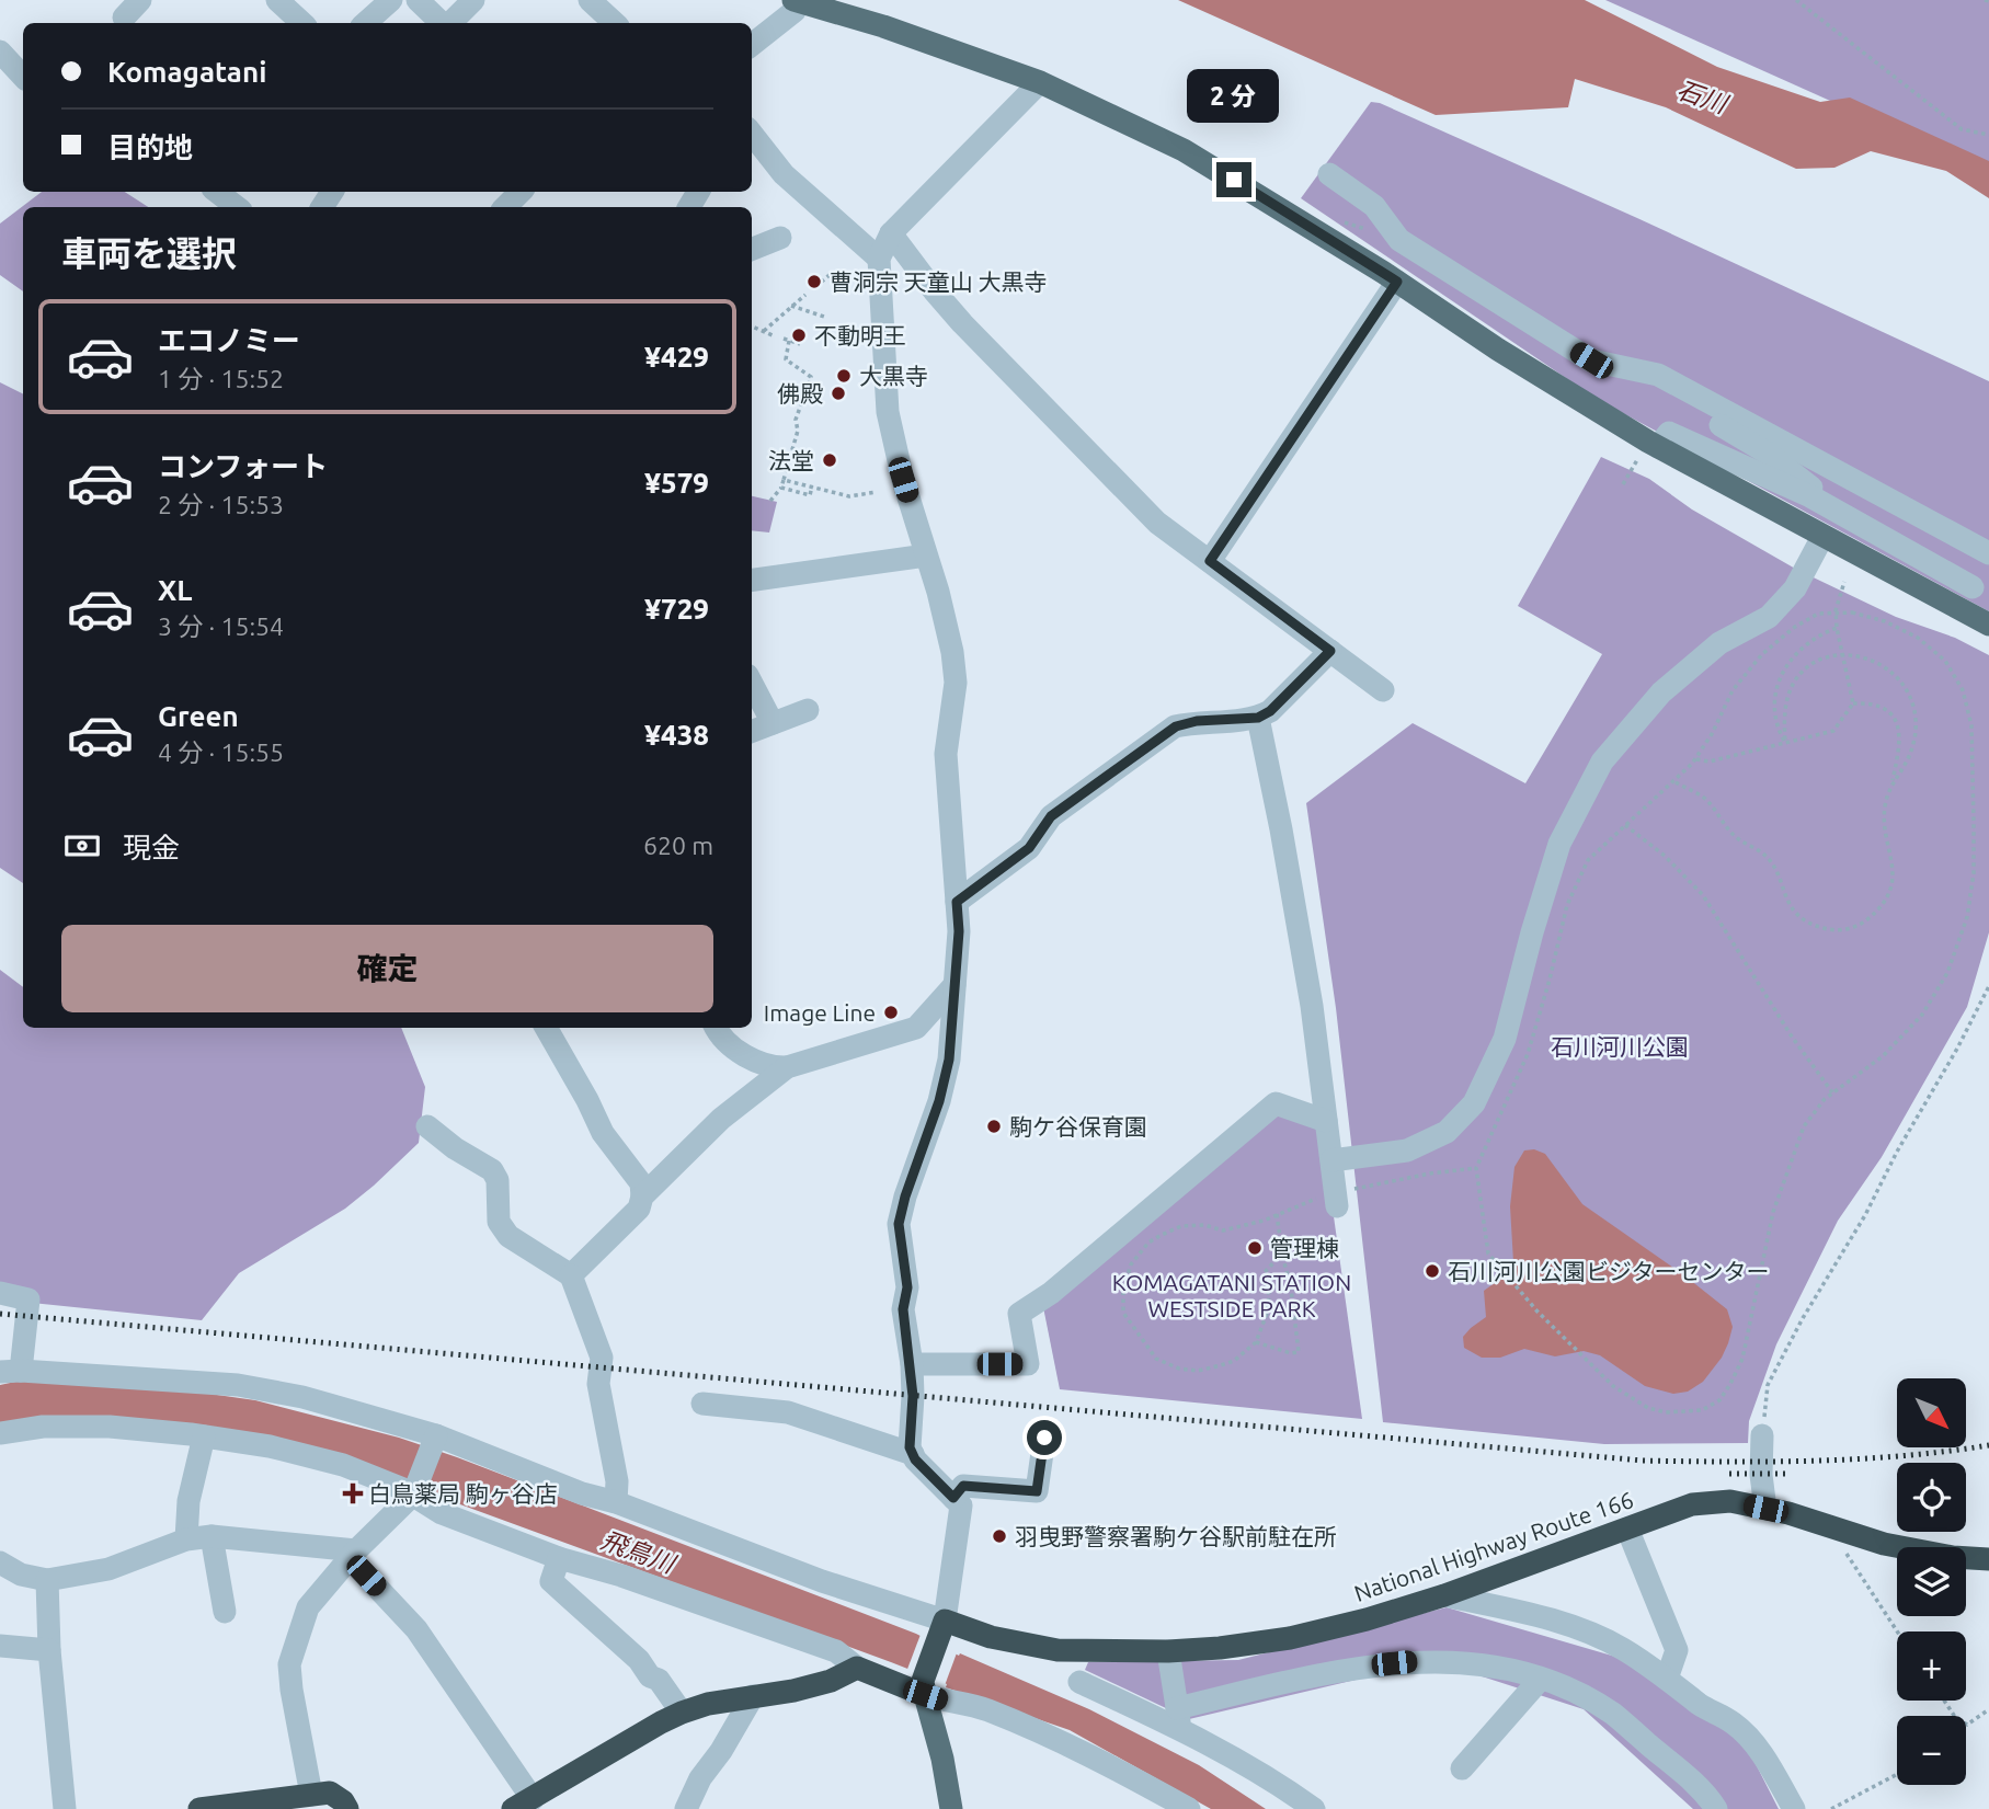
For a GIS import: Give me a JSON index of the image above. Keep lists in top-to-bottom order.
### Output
{
  "streets": {
    "highway": ["National Highway Route 166"]
  },
  "water": ["石川", "飛鳥川"],
  "parks": ["石川河川公園", "KOMAGATANI STATION WESTSIDE PARK"],
  "places": {
    "other": [
      "曹洞宗 天童山 大黒寺",
      "不動明王",
      "大黒寺",
      "佛殿",
      "法堂",
      "Image Line",
      "駒ケ谷保育園",
      "管理棟",
      "石川河川公園ビジターセンター",
      "羽曳野警察署駒ケ谷駅前駐在所"
    ],
    "health": ["白鳥薬局 駒ヶ谷店"]
  },
  "north": "bottom right",
  "page": {
    "banner": ["Komagatani", "目的地"],
    "bubble": "2 分",
    "heading": "車両を選択",
    "list": [
      {
        "name": "エコノミー",
        "note": "1 分 · 15:52",
        "value": "¥429"
      },
      {
        "name": "コンフォート",
        "note": "2 分 · 15:53",
        "value": "¥579"
      },
      {
        "name": "XL",
        "note": "3 分 · 15:54",
        "value": "¥729"
      },
      {
        "name": "Green",
        "note": "4 分 · 15:55",
        "value": "¥438"
      }
    ],
    "pay": ["現金", "620 m"],
    "buttons": "確定",
    "map_buttons": ["+", "−"]
  }
}
